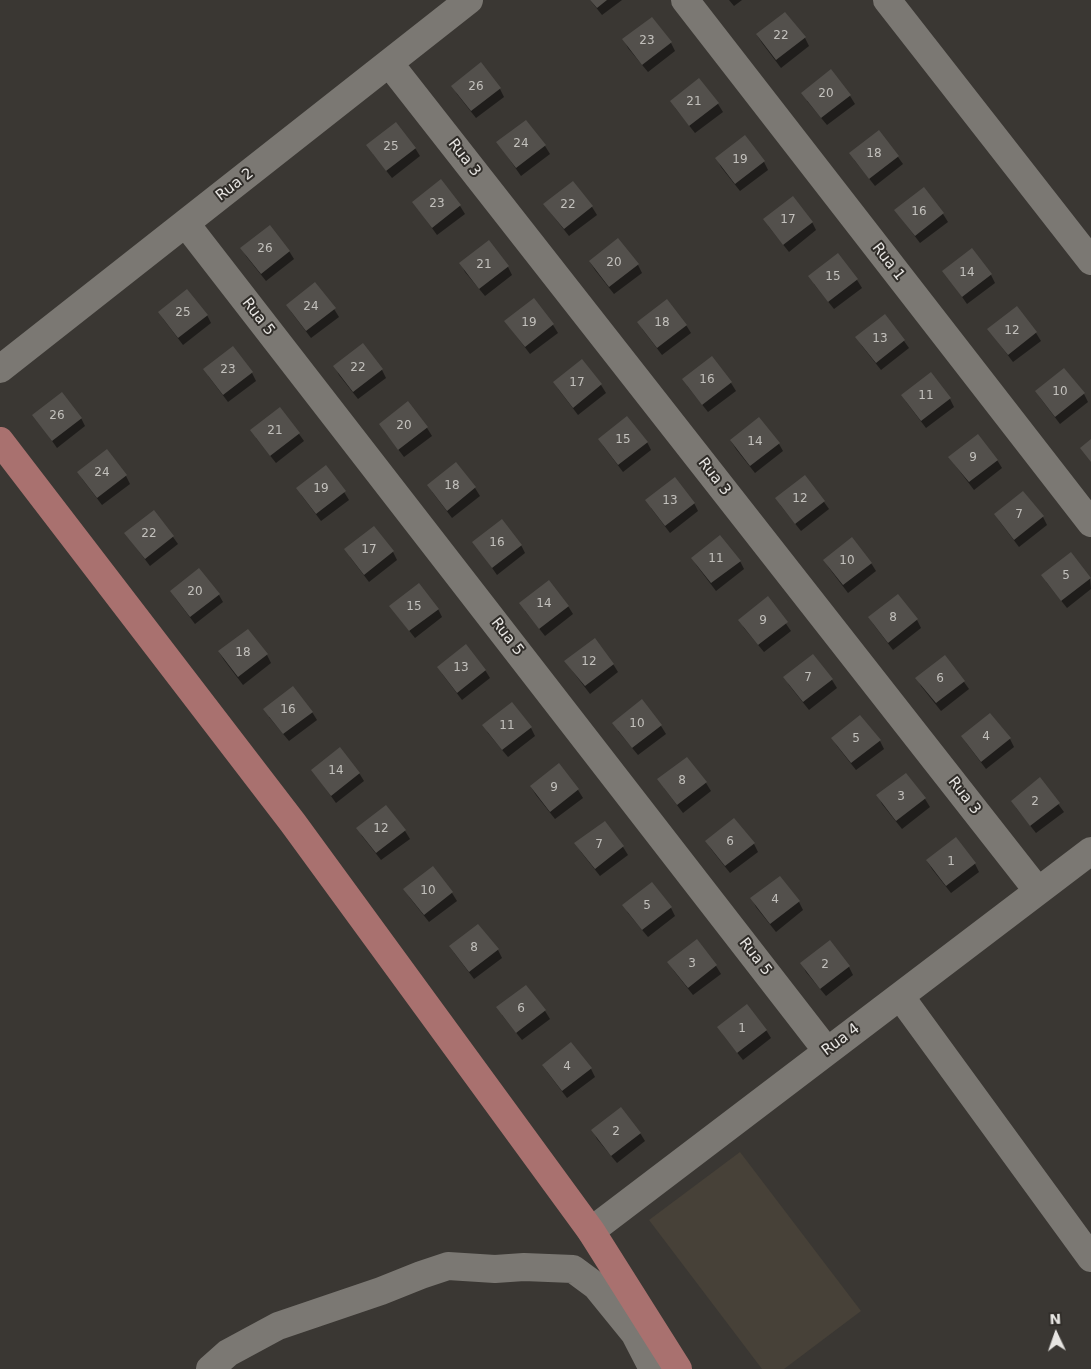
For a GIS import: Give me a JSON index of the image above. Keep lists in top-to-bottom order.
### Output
{
  "streets": {
    "street": [
      "Rua 3",
      "Rua 2",
      "Rua 1",
      "Rua 5",
      "Rua 4"
    ]
  },
  "crossings": [
    ["Rua 3", "Rua 2"],
    ["Rua 3", "Rua 4"],
    ["Rua 2", "Rua 5"],
    ["Rua 5", "Rua 4"]
  ],
  "house_numbers": [
    "22",
    "23",
    "26",
    "20",
    "21",
    "24",
    "25",
    "18",
    "19",
    "23",
    "22",
    "16",
    "17",
    "26",
    "20",
    "21",
    "14",
    "15",
    "24",
    "25",
    "19",
    "18",
    "12",
    "13",
    "22",
    "23",
    "16",
    "17",
    "10",
    "11",
    "26",
    "20",
    "21",
    "15",
    "14",
    "9",
    "24",
    "18",
    "19",
    "12",
    "13",
    "7",
    "22",
    "16",
    "17",
    "11",
    "10",
    "5",
    "20",
    "14",
    "15",
    "8",
    "9",
    "18",
    "12",
    "13",
    "7",
    "6",
    "16",
    "10",
    "11",
    "4",
    "5",
    "14",
    "8",
    "9",
    "3",
    "2",
    "12",
    "6",
    "7",
    "1",
    "10",
    "4",
    "5",
    "8",
    "3",
    "2",
    "6",
    "1",
    "4",
    "2"
  ],
  "north": "top"
}
